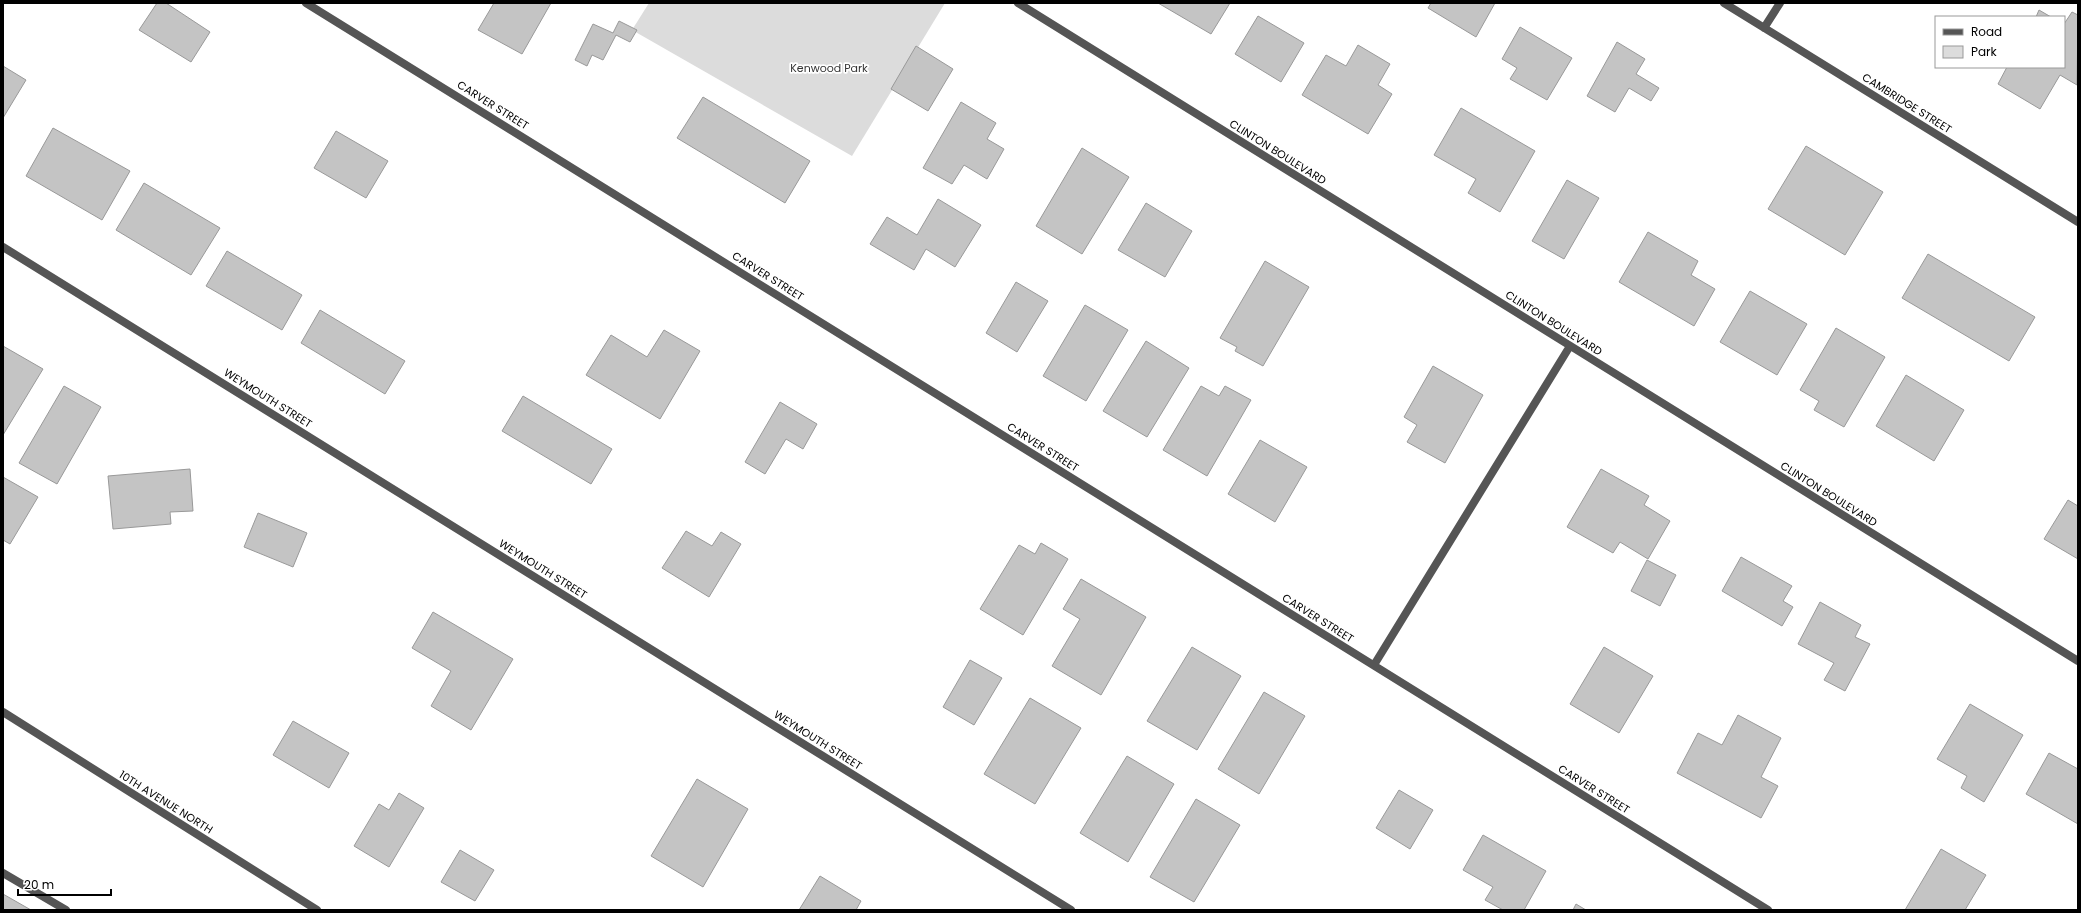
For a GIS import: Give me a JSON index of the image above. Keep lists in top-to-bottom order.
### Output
{
  "streets": {
    "street": [
      "CAMBRIDGE STREET",
      "CARVER STREET",
      "CLINTON BOULEVARD",
      "WEYMOUTH STREET",
      "10TH AVENUE NORTH"
    ]
  },
  "parks": ["Kenwood Park"],
  "legend": ["Road", "Park"],
  "scale_bar": "20 m"
}
